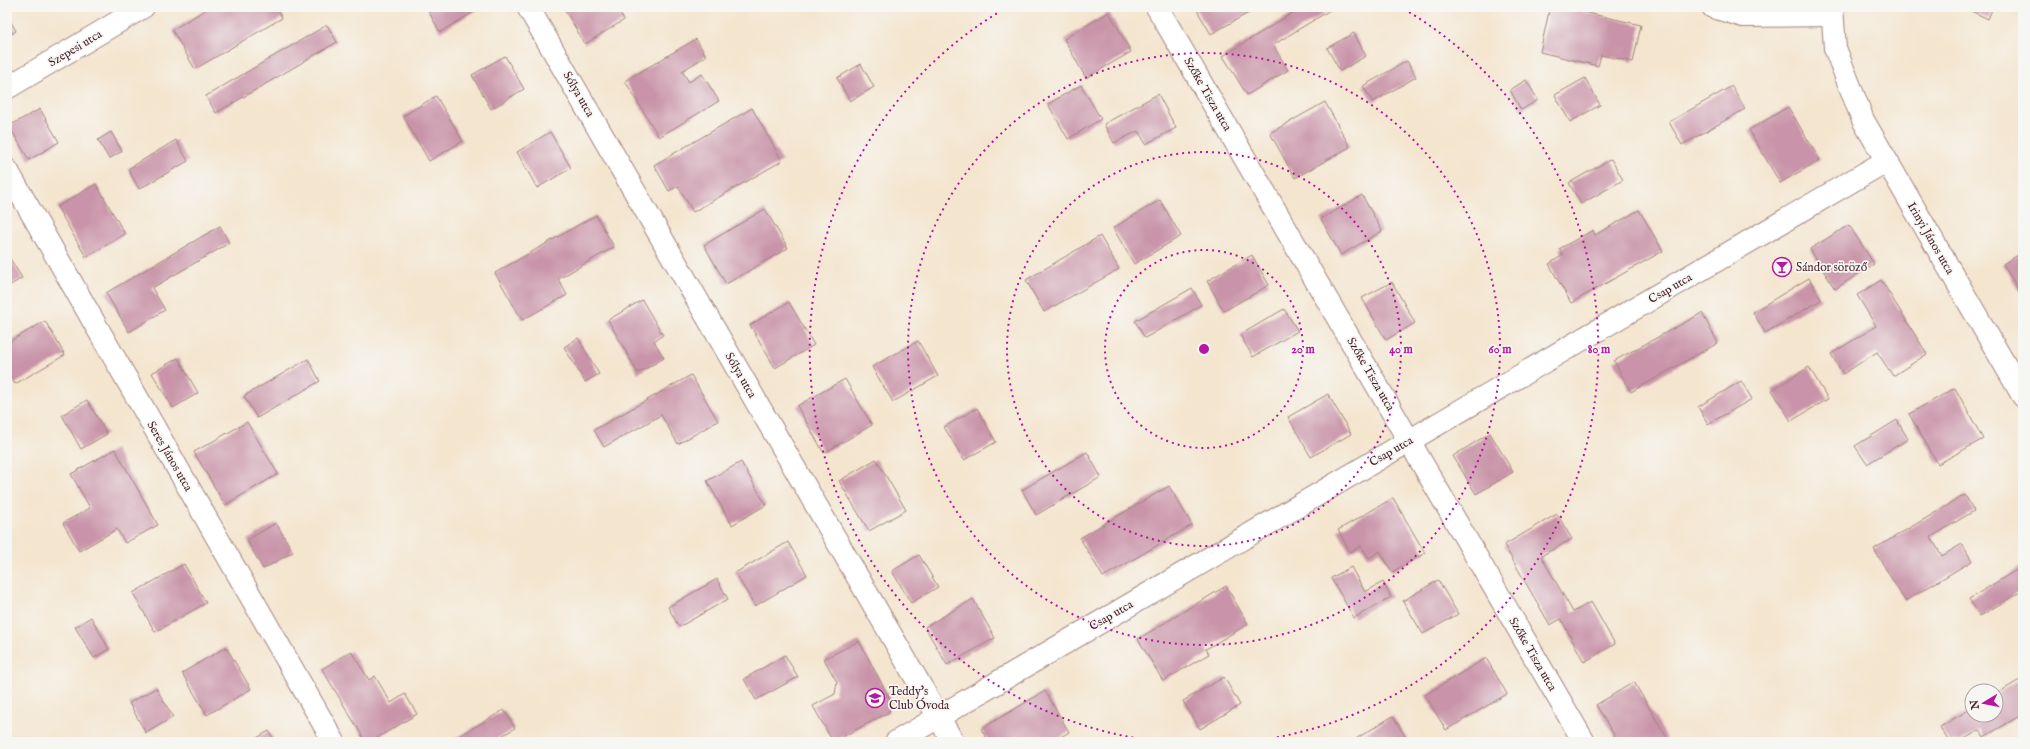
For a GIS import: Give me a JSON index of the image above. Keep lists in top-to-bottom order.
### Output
{
  "streets": {
    "street": [
      "Szepesi utca",
      "Sólya utca",
      "Szőke Tisza utca",
      "Irinyi János utca",
      "Csap utca",
      "Seres János utca"
    ]
  },
  "crossings": [
    ["Sólya utca", "Csap utca"],
    ["Szőke Tisza utca", "Csap utca"],
    ["Irinyi János utca", "Csap utca"]
  ],
  "places": {
    "bar": ["Sándor söröző"],
    "school or university": ["Teddy's Club Óvoda"]
  },
  "north": "left",
  "rings": [
    "20 m",
    "40 m",
    "60 m",
    "80 m"
  ]
}
